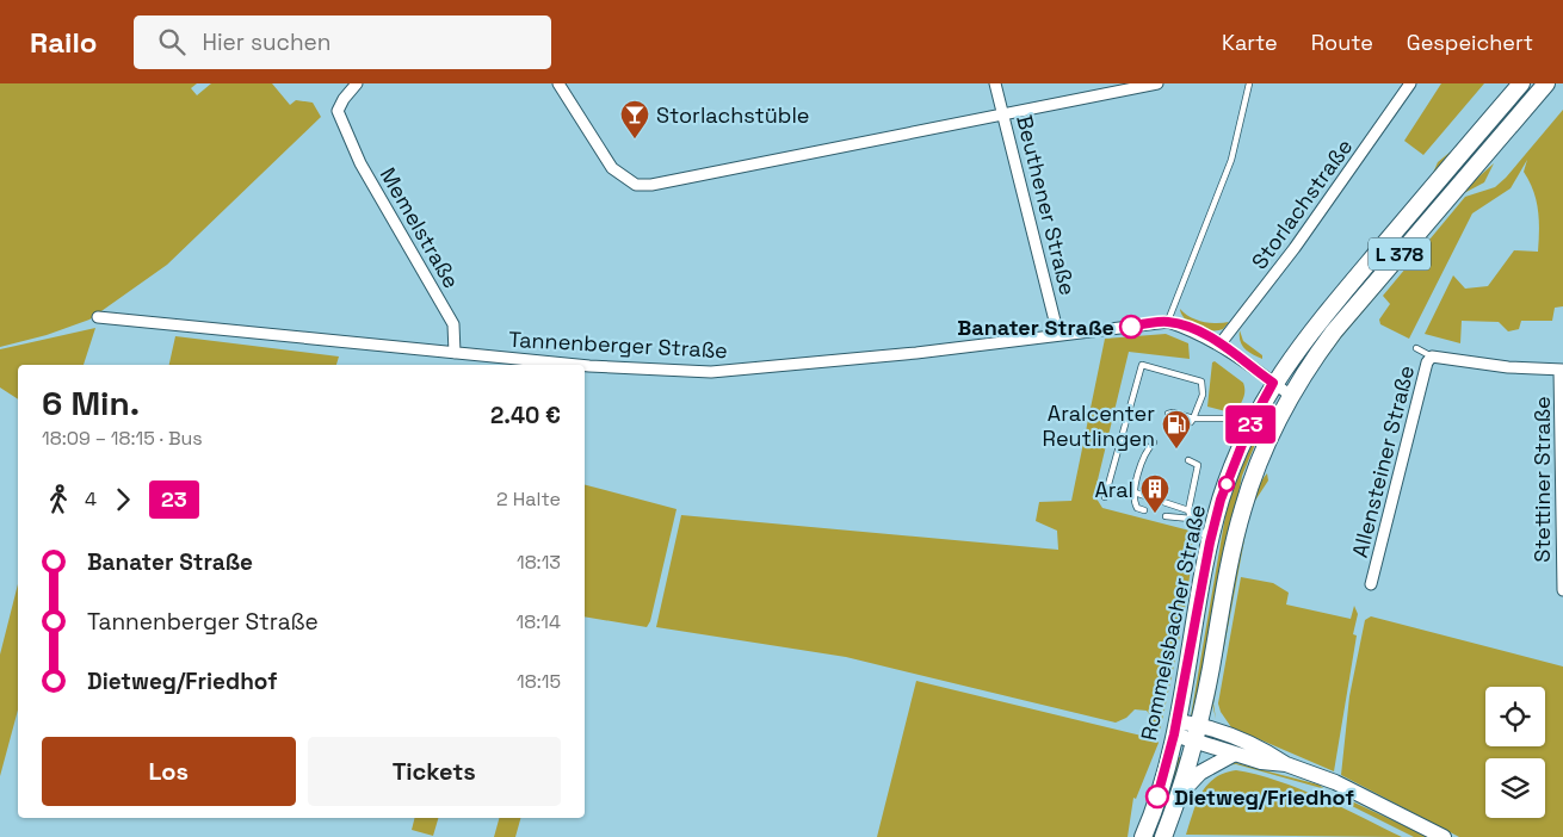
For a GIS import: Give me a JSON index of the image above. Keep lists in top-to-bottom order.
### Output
{
  "streets": {
    "main road": ["L 378", "Rommelsbacher Straße"],
    "street": [
      "Storlachstraße",
      "Beuthener Straße",
      "Memelstraße",
      "Tannenberger Straße",
      "Allensteiner Straße",
      "Stettiner Straße"
    ]
  },
  "crossings": [
    ["Storlachstraße", "Tannenberger Straße"],
    ["Beuthener Straße", "Tannenberger Straße"],
    ["Memelstraße", "Tannenberger Straße"],
    ["Tannenberger Straße", "Rommelsbacher Straße"]
  ],
  "places": {
    "bar": ["Storlachstüble"],
    "other": ["Banater Straße", "Dietweg/Friedhof"],
    "fuel station": ["Aralcenter Reutlingen"],
    "building": ["Aral"]
  },
  "lines": ["bus line 23"],
  "page": {
    "header": "Railo",
    "search": "Hier suchen",
    "nav": ["Karte", "Route", "Gespeichert"],
    "on_map": "23",
    "heading": ["6 Min.", "18:09 – 18:15 · Bus", "2.40 €"],
    "legs": ["4", "23", "2 Halte"],
    "list": [
      {
        "name": "Banater Straße",
        "value": "18:13"
      },
      {
        "name": "Tannenberger Straße",
        "value": "18:14"
      },
      {
        "name": "Dietweg/Friedhof",
        "value": "18:15"
      }
    ],
    "buttons": ["Los", "Tickets"]
  }
}
